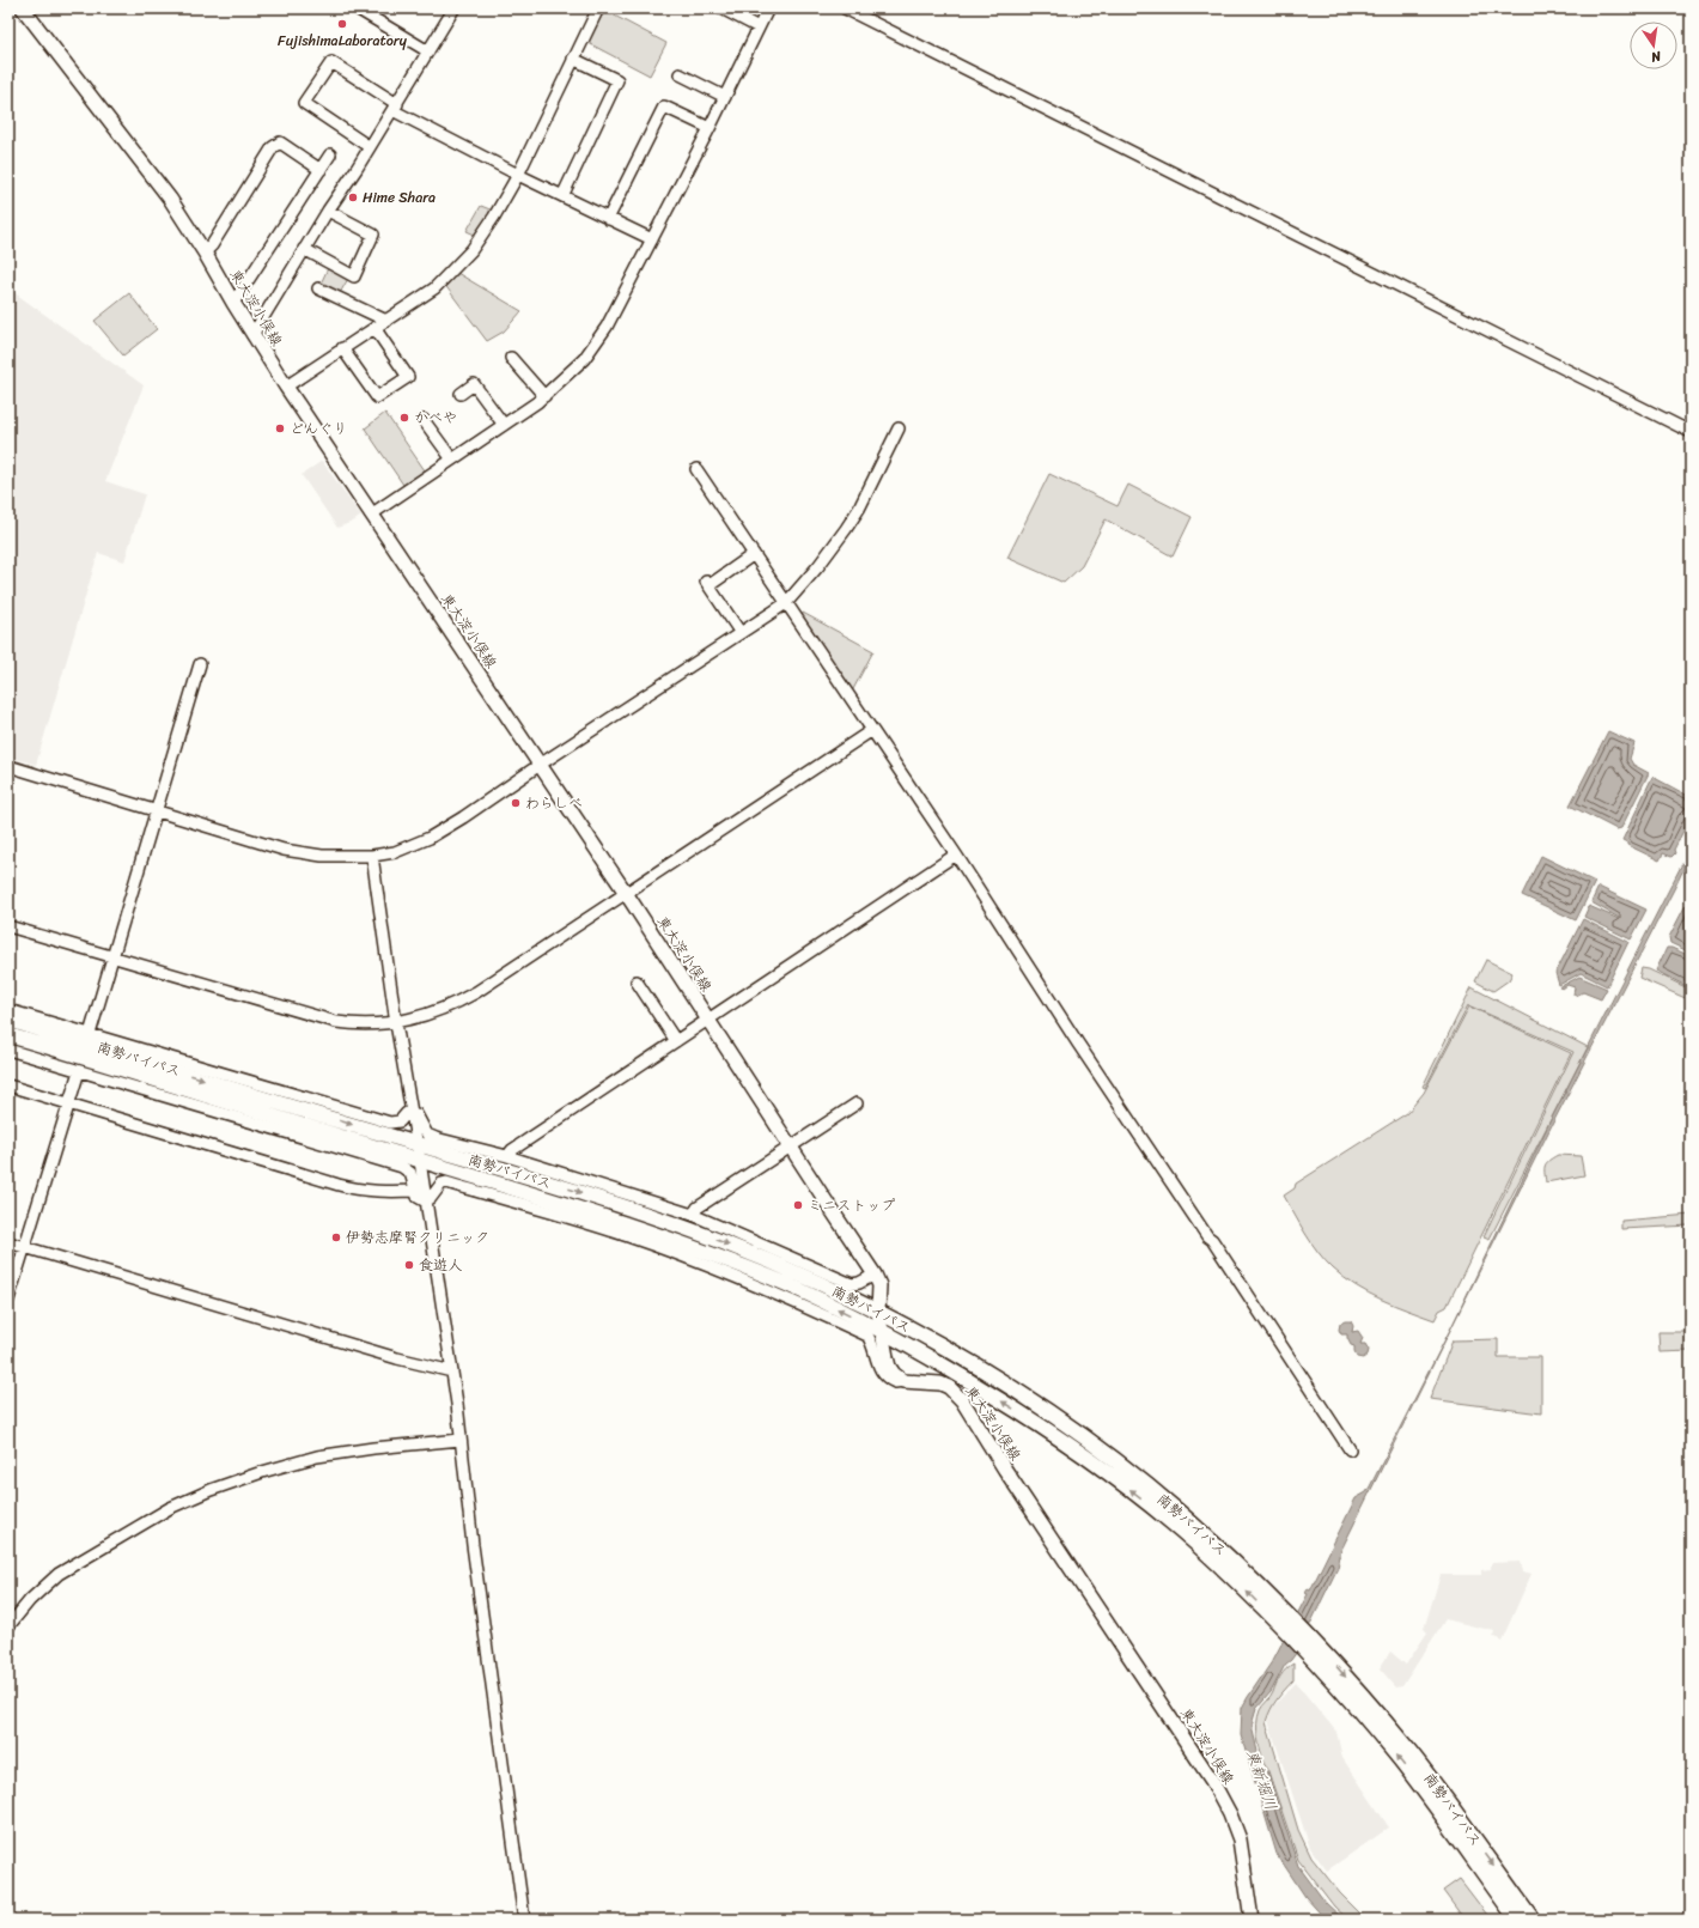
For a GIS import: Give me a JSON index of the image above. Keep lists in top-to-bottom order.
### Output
{
  "streets": {
    "highway": ["南勢バイパス"],
    "main road": ["東大淀小俣線"]
  },
  "crossings": [
    ["東大淀小俣線", "南勢バイパス"]
  ],
  "water": ["東新堀川"],
  "places": [
    "FujishimaLaboratory",
    "Hime Shara",
    "かべや",
    "どんぐり",
    "わらしべ",
    "ミニストップ",
    "伊勢志摩腎クリニック",
    "食遊人"
  ],
  "north": "bottom"
}
